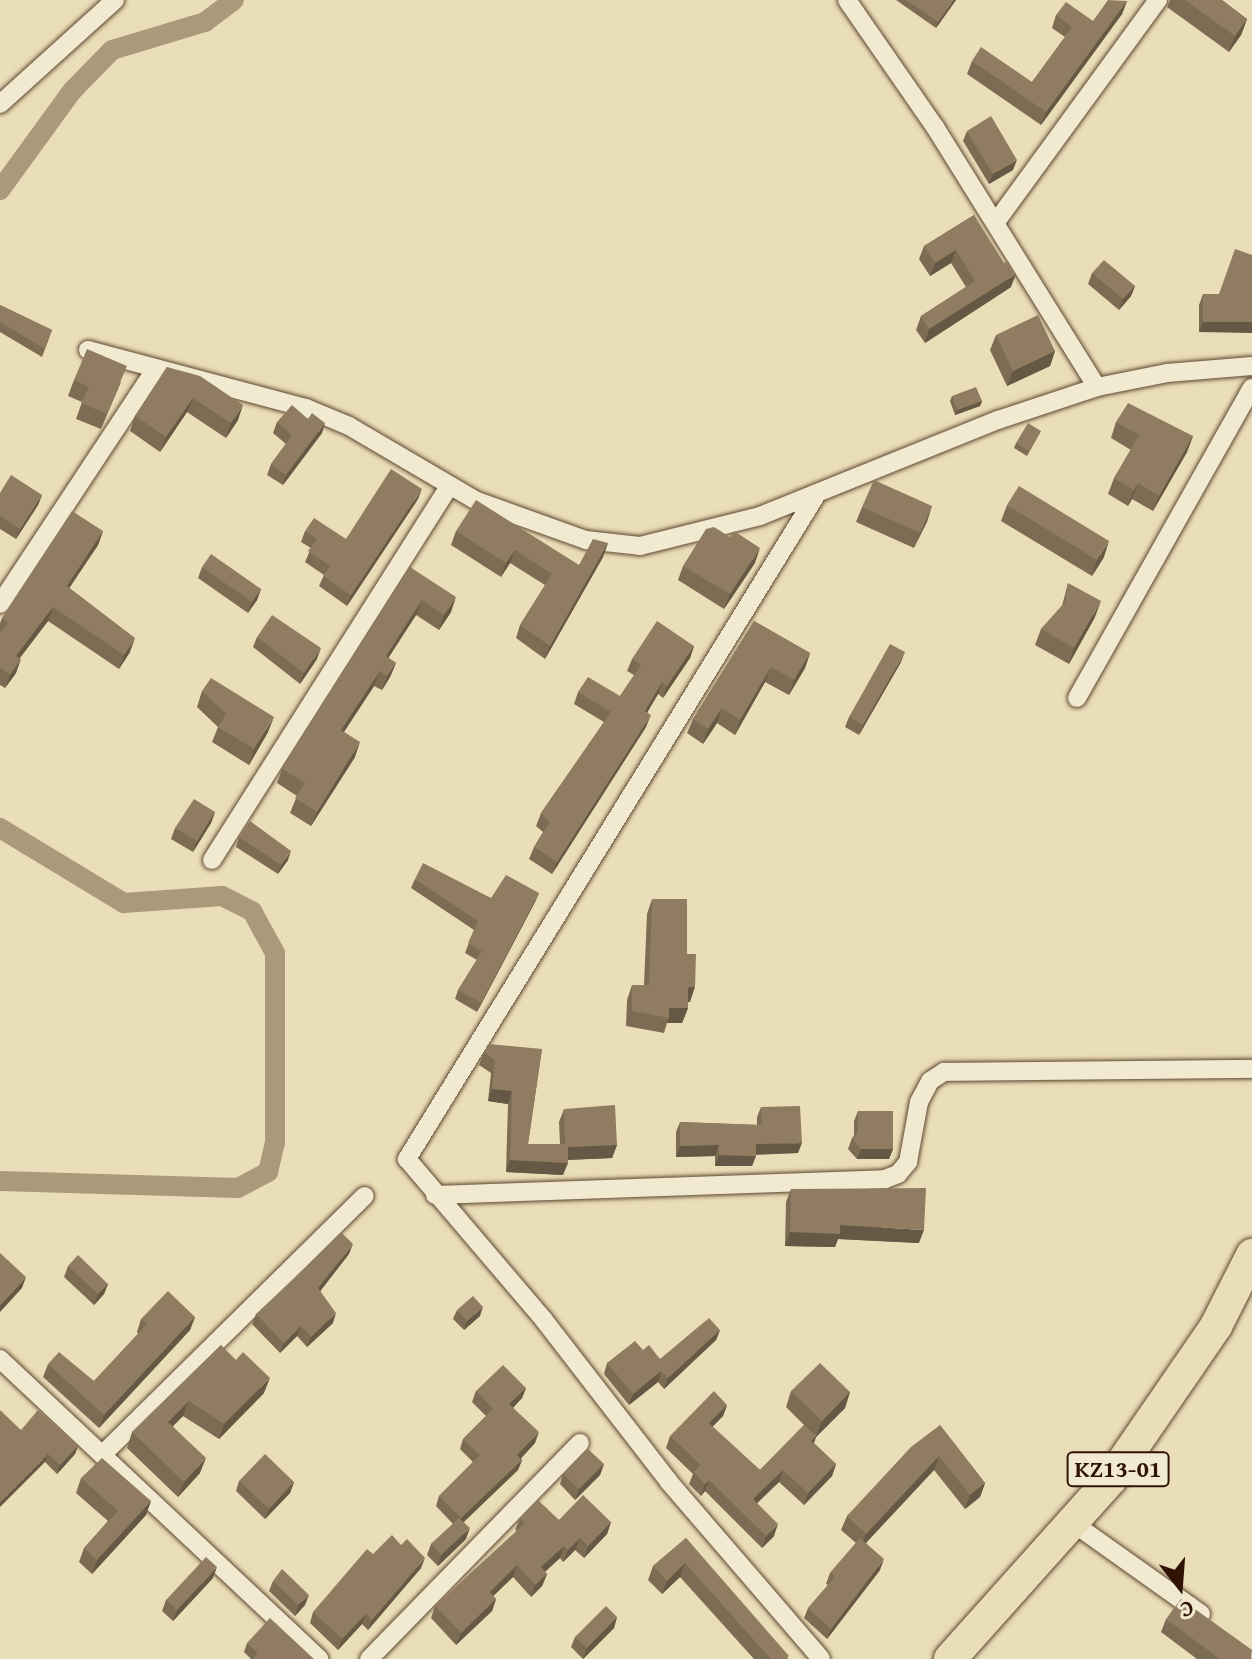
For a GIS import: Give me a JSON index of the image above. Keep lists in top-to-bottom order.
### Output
{
  "streets": {
    "highway": ["KZ13-01"]
  },
  "north": "bottom"
}
